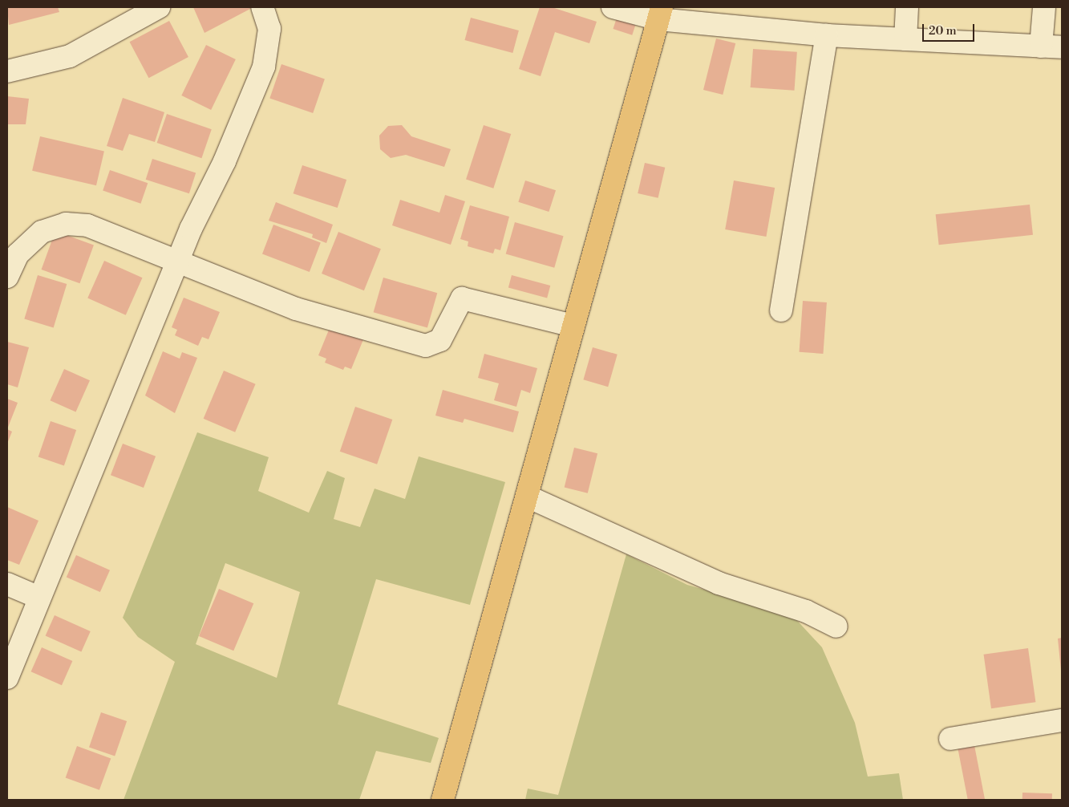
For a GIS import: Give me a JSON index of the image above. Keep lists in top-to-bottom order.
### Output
{
  "scale_bar": "20 m"
}
